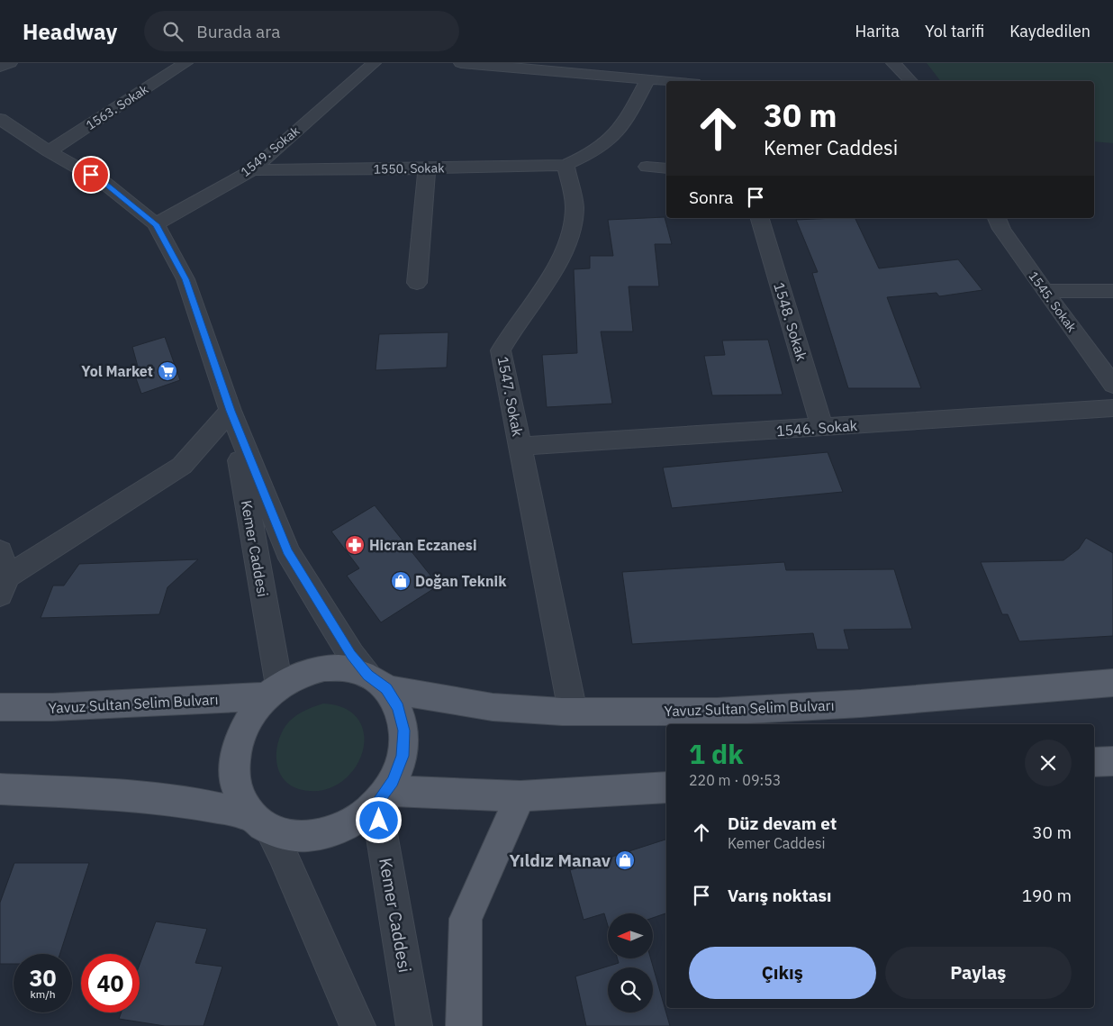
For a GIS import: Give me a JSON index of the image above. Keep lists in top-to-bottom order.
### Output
{
  "streets": {
    "main road": ["Yavuz Sultan Selim Bulvarı"],
    "street": [
      "1563. Sokak",
      "1549. Sokak",
      "1550. Sokak",
      "1545. Sokak",
      "1548. Sokak",
      "1547. Sokak",
      "1546. Sokak",
      "Kemer Caddesi"
    ]
  },
  "crossings": [
    ["1563. Sokak", "Kemer Caddesi"],
    ["1549. Sokak", "1550. Sokak"],
    ["1549. Sokak", "Kemer Caddesi"],
    ["1550. Sokak", "1547. Sokak"],
    ["1548. Sokak", "1546. Sokak"],
    ["1547. Sokak", "1546. Sokak"],
    ["1547. Sokak", "Yavuz Sultan Selim Bulvarı"],
    ["Kemer Caddesi", "Yavuz Sultan Selim Bulvarı"]
  ],
  "places": {
    "supermarket": ["Yol Market"],
    "pharmacy": ["Hicran Eczanesi"],
    "shop": ["Doğan Teknik", "Yıldız Manav"]
  },
  "north": "left",
  "page": {
    "header": "Headway",
    "search": "Burada ara",
    "nav": ["Harita", "Yol tarifi", "Kaydedilen"],
    "turn": ["30 m", "Kemer Caddesi"],
    "then": "Sonra",
    "heading": ["1 dk", "220 m · 09:53"],
    "list": [
      {
        "name": "Düz devam et",
        "note": "Kemer Caddesi",
        "value": "30 m"
      },
      {
        "name": "Varış noktası",
        "value": "190 m"
      }
    ],
    "buttons": ["Çıkış", "Paylaş"],
    "speed": "30 km/h",
    "limit": "40"
  }
}
